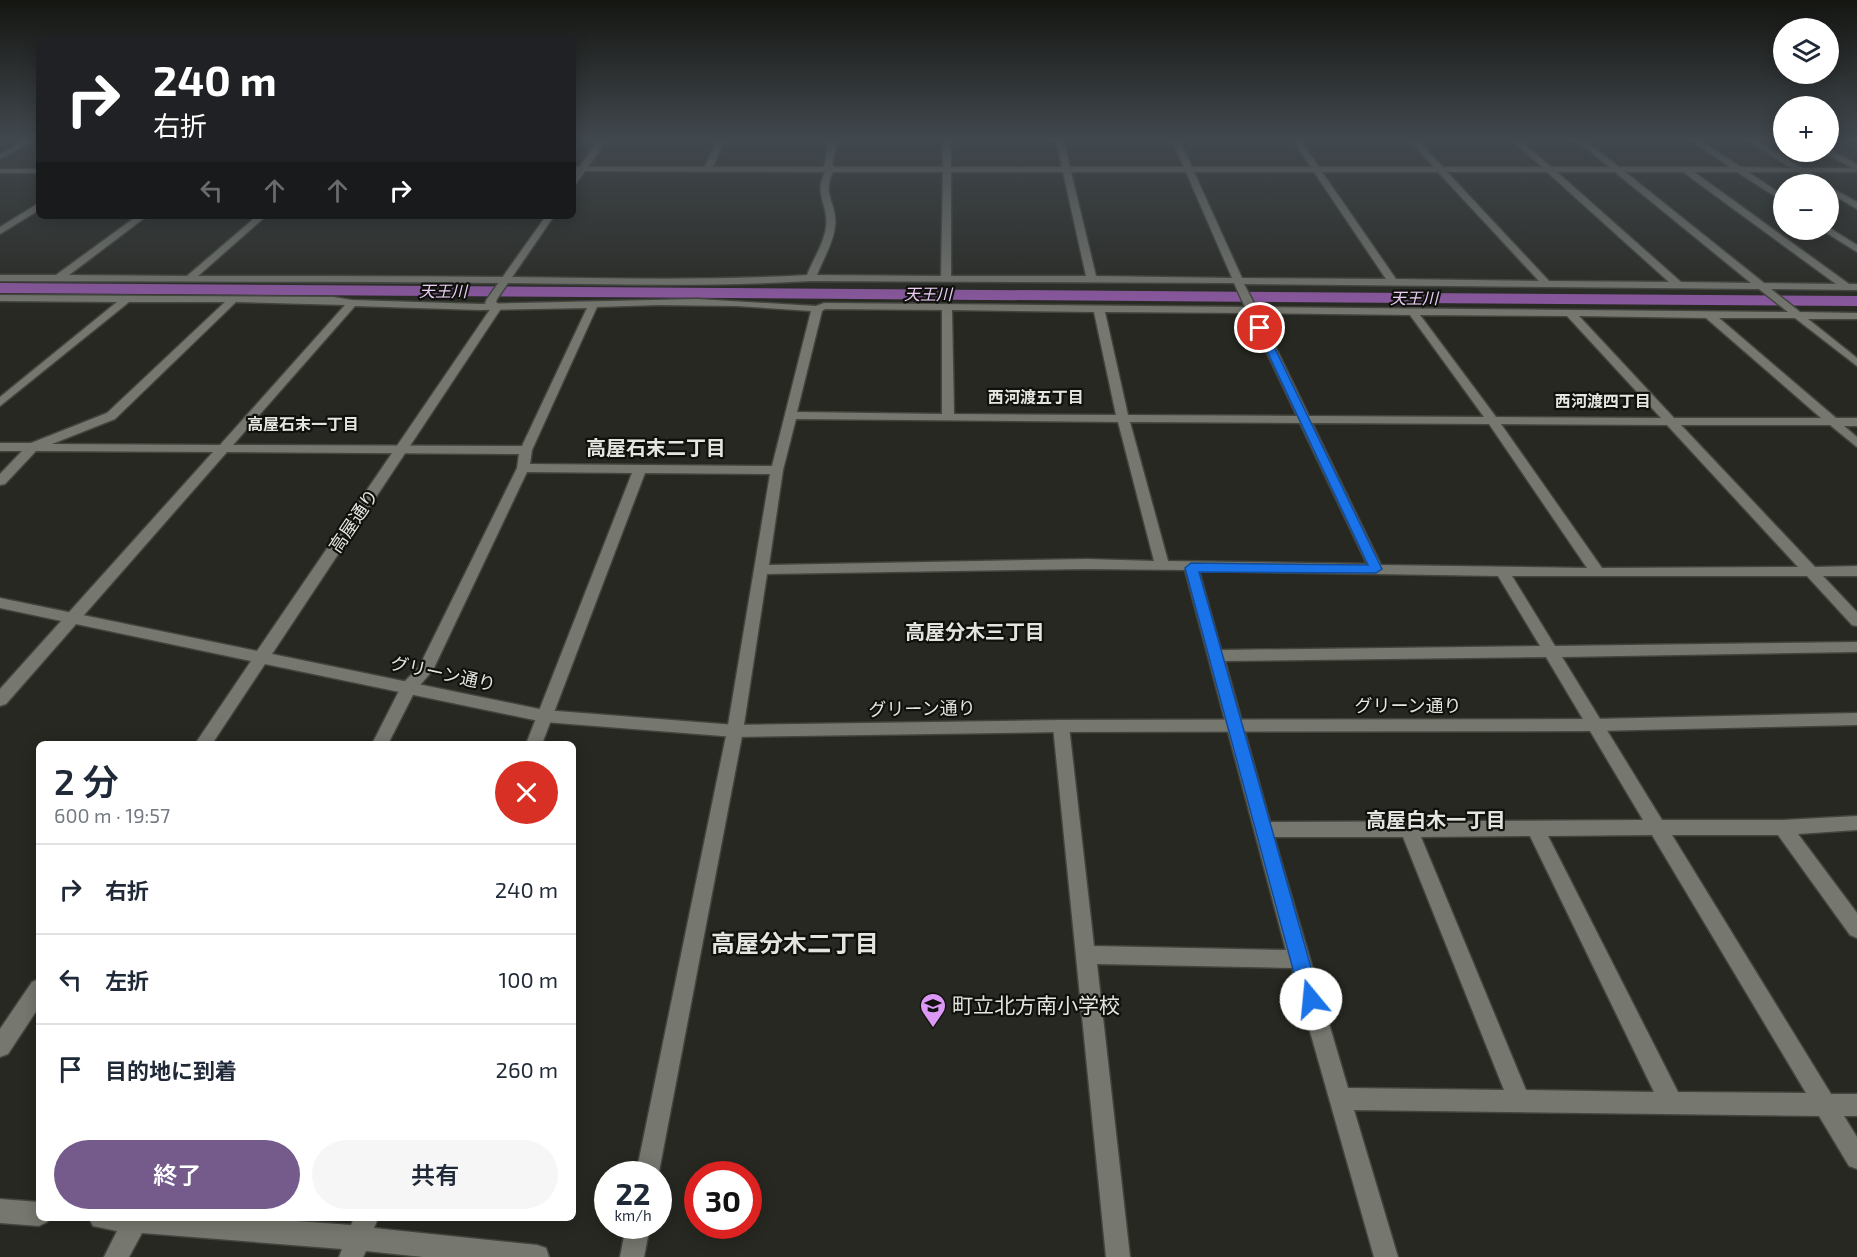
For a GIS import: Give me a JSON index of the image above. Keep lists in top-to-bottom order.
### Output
{
  "streets": {
    "street": ["高屋通り", "グリーン通り"]
  },
  "crossings": [
    ["高屋通り", "グリーン通り"]
  ],
  "districts": [
    "西河渡五丁目",
    "西河渡四丁目",
    "高屋石末一丁目",
    "高屋石末二丁目",
    "高屋分木三丁目",
    "高屋白木一丁目",
    "高屋分木二丁目"
  ],
  "water": ["天王川"],
  "places": {
    "school or university": ["町立北方南小学校"]
  },
  "page": {
    "map_buttons": ["+", "−"],
    "turn": ["240 m", "右折"],
    "heading": ["2 分", "600 m · 19:57"],
    "list": [
      {
        "name": "右折",
        "value": "240 m"
      },
      {
        "name": "左折",
        "value": "100 m"
      },
      {
        "name": "目的地に到着",
        "value": "260 m"
      }
    ],
    "buttons": ["終了", "共有"],
    "speed": "22 km/h",
    "limit": "30"
  }
}
